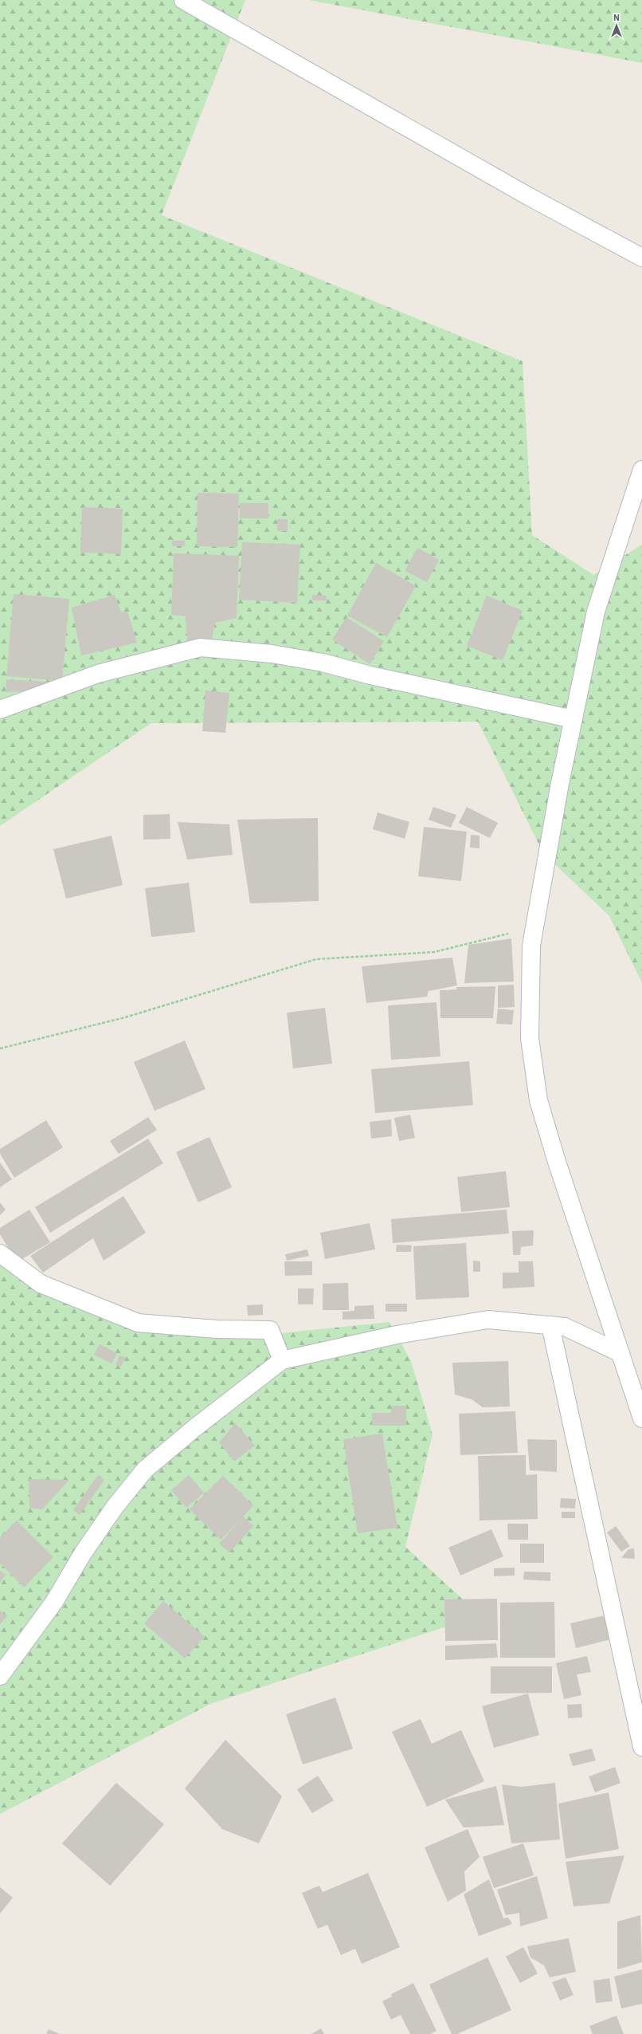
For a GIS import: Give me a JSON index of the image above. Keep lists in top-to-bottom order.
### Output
{
  "north": "top"
}
